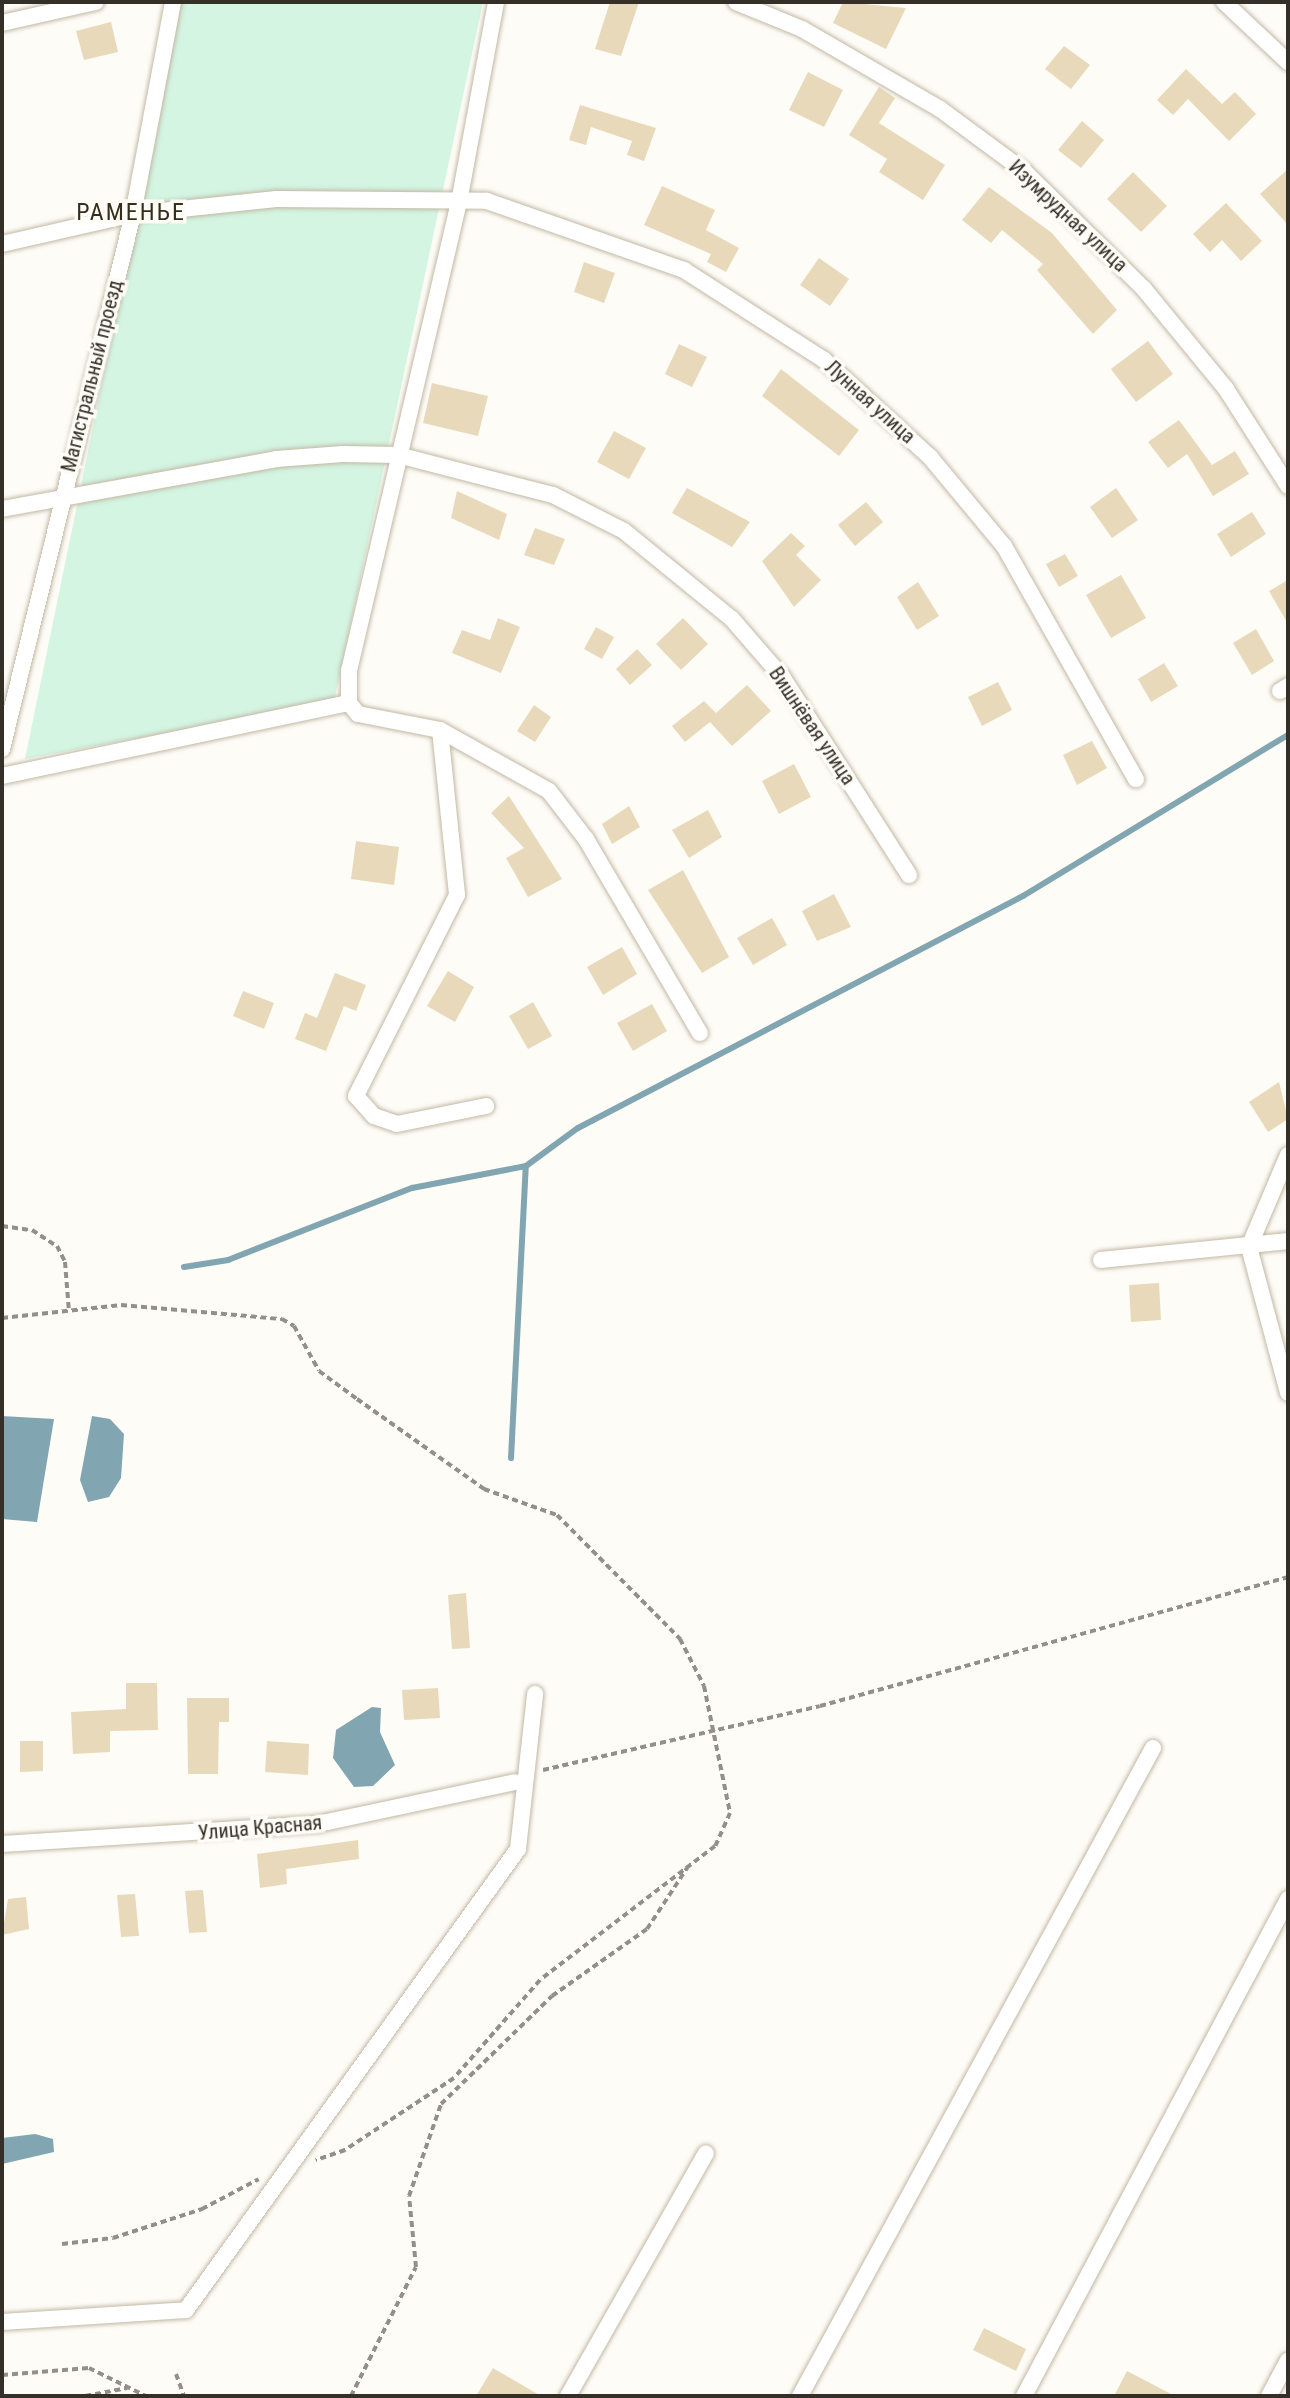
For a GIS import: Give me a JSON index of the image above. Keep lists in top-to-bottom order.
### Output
{
  "streets": {
    "street": [
      "Изумрудная улица",
      "Магистральный проезд",
      "Лунная улица",
      "Вишнёвая улица",
      "Улица Красная"
    ]
  },
  "crossings": [
    ["Магистральный проезд", "Лунная улица"],
    ["Магистральный проезд", "Вишнёвая улица"]
  ],
  "districts": ["РАМЕНЬЕ"]
}
